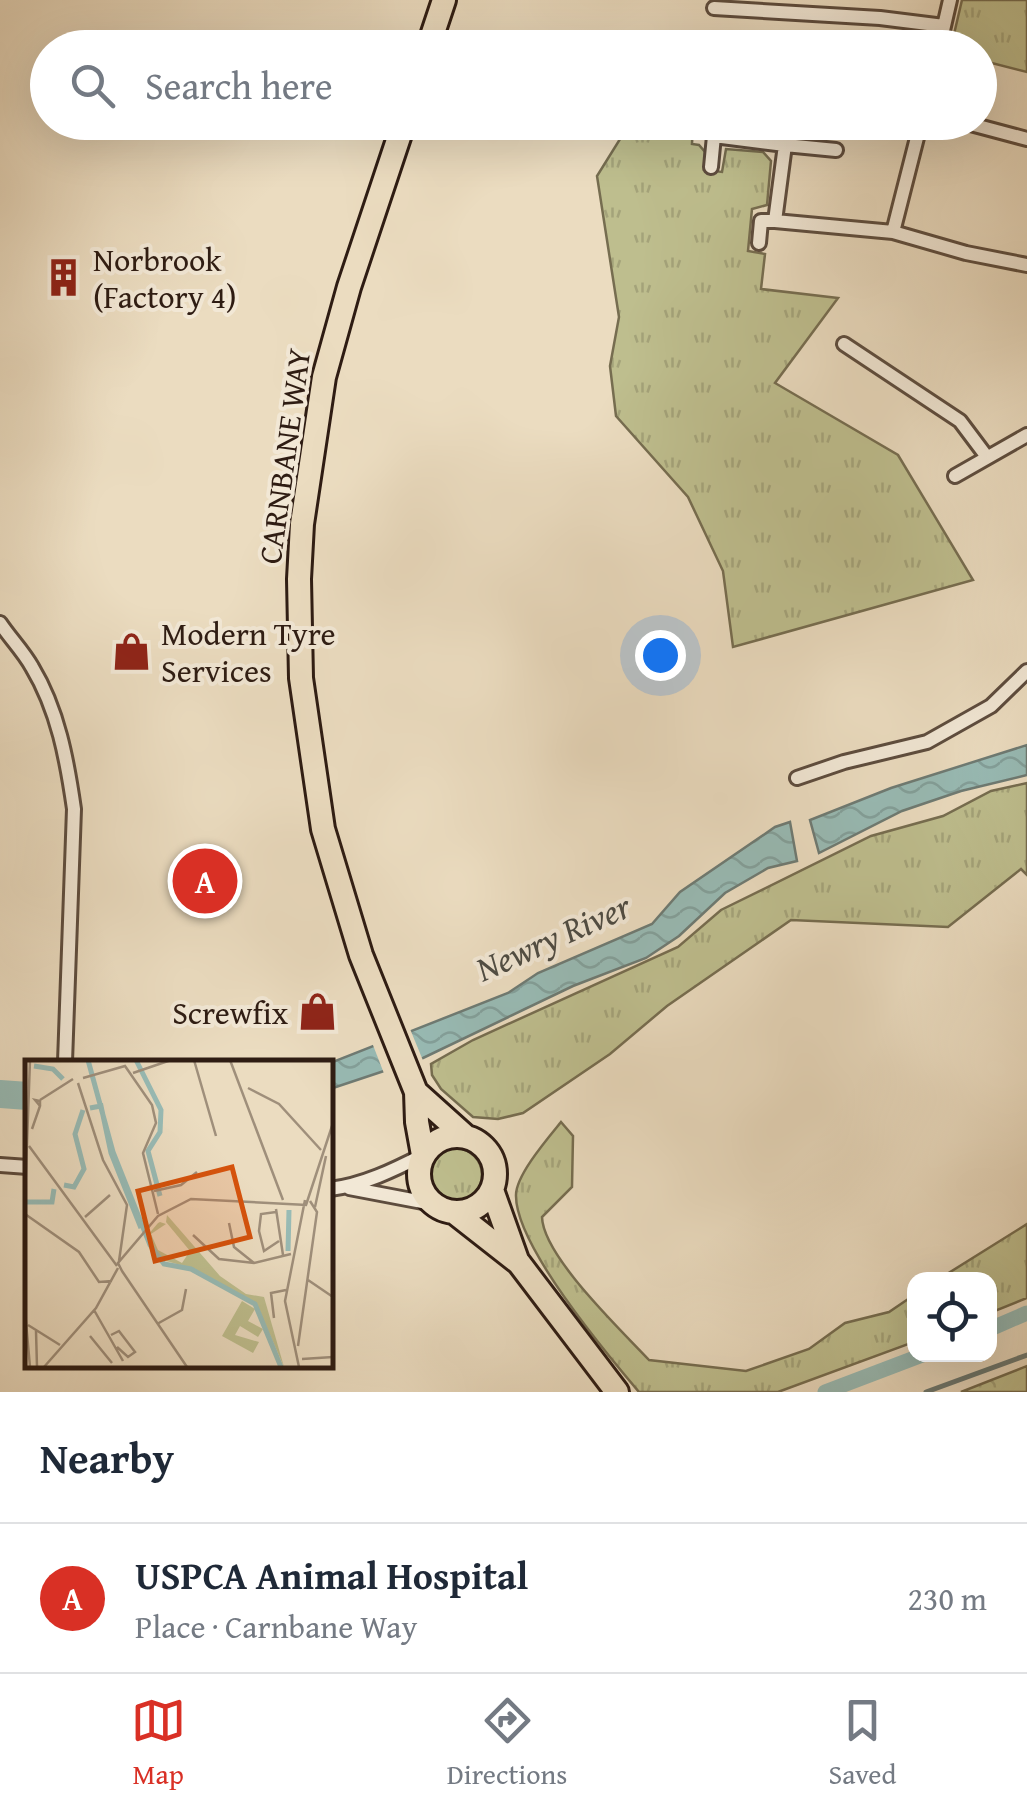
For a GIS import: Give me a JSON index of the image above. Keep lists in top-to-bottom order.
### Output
{
  "streets": {
    "highway": ["CARNBANE WAY"]
  },
  "water": ["Newry River"],
  "places": {
    "building": ["Norbrook (Factory 4)"],
    "shop": ["Modern Tyre Services", "Screwfix"]
  },
  "page": {
    "search": "Search here",
    "pins": "A",
    "heading": "Nearby",
    "list": [
      {
        "mark": "A",
        "name": "USPCA Animal Hospital",
        "note": "Place · Carnbane Way",
        "value": "230 m"
      }
    ],
    "nav": ["Map", "Directions", "Saved"]
  }
}
